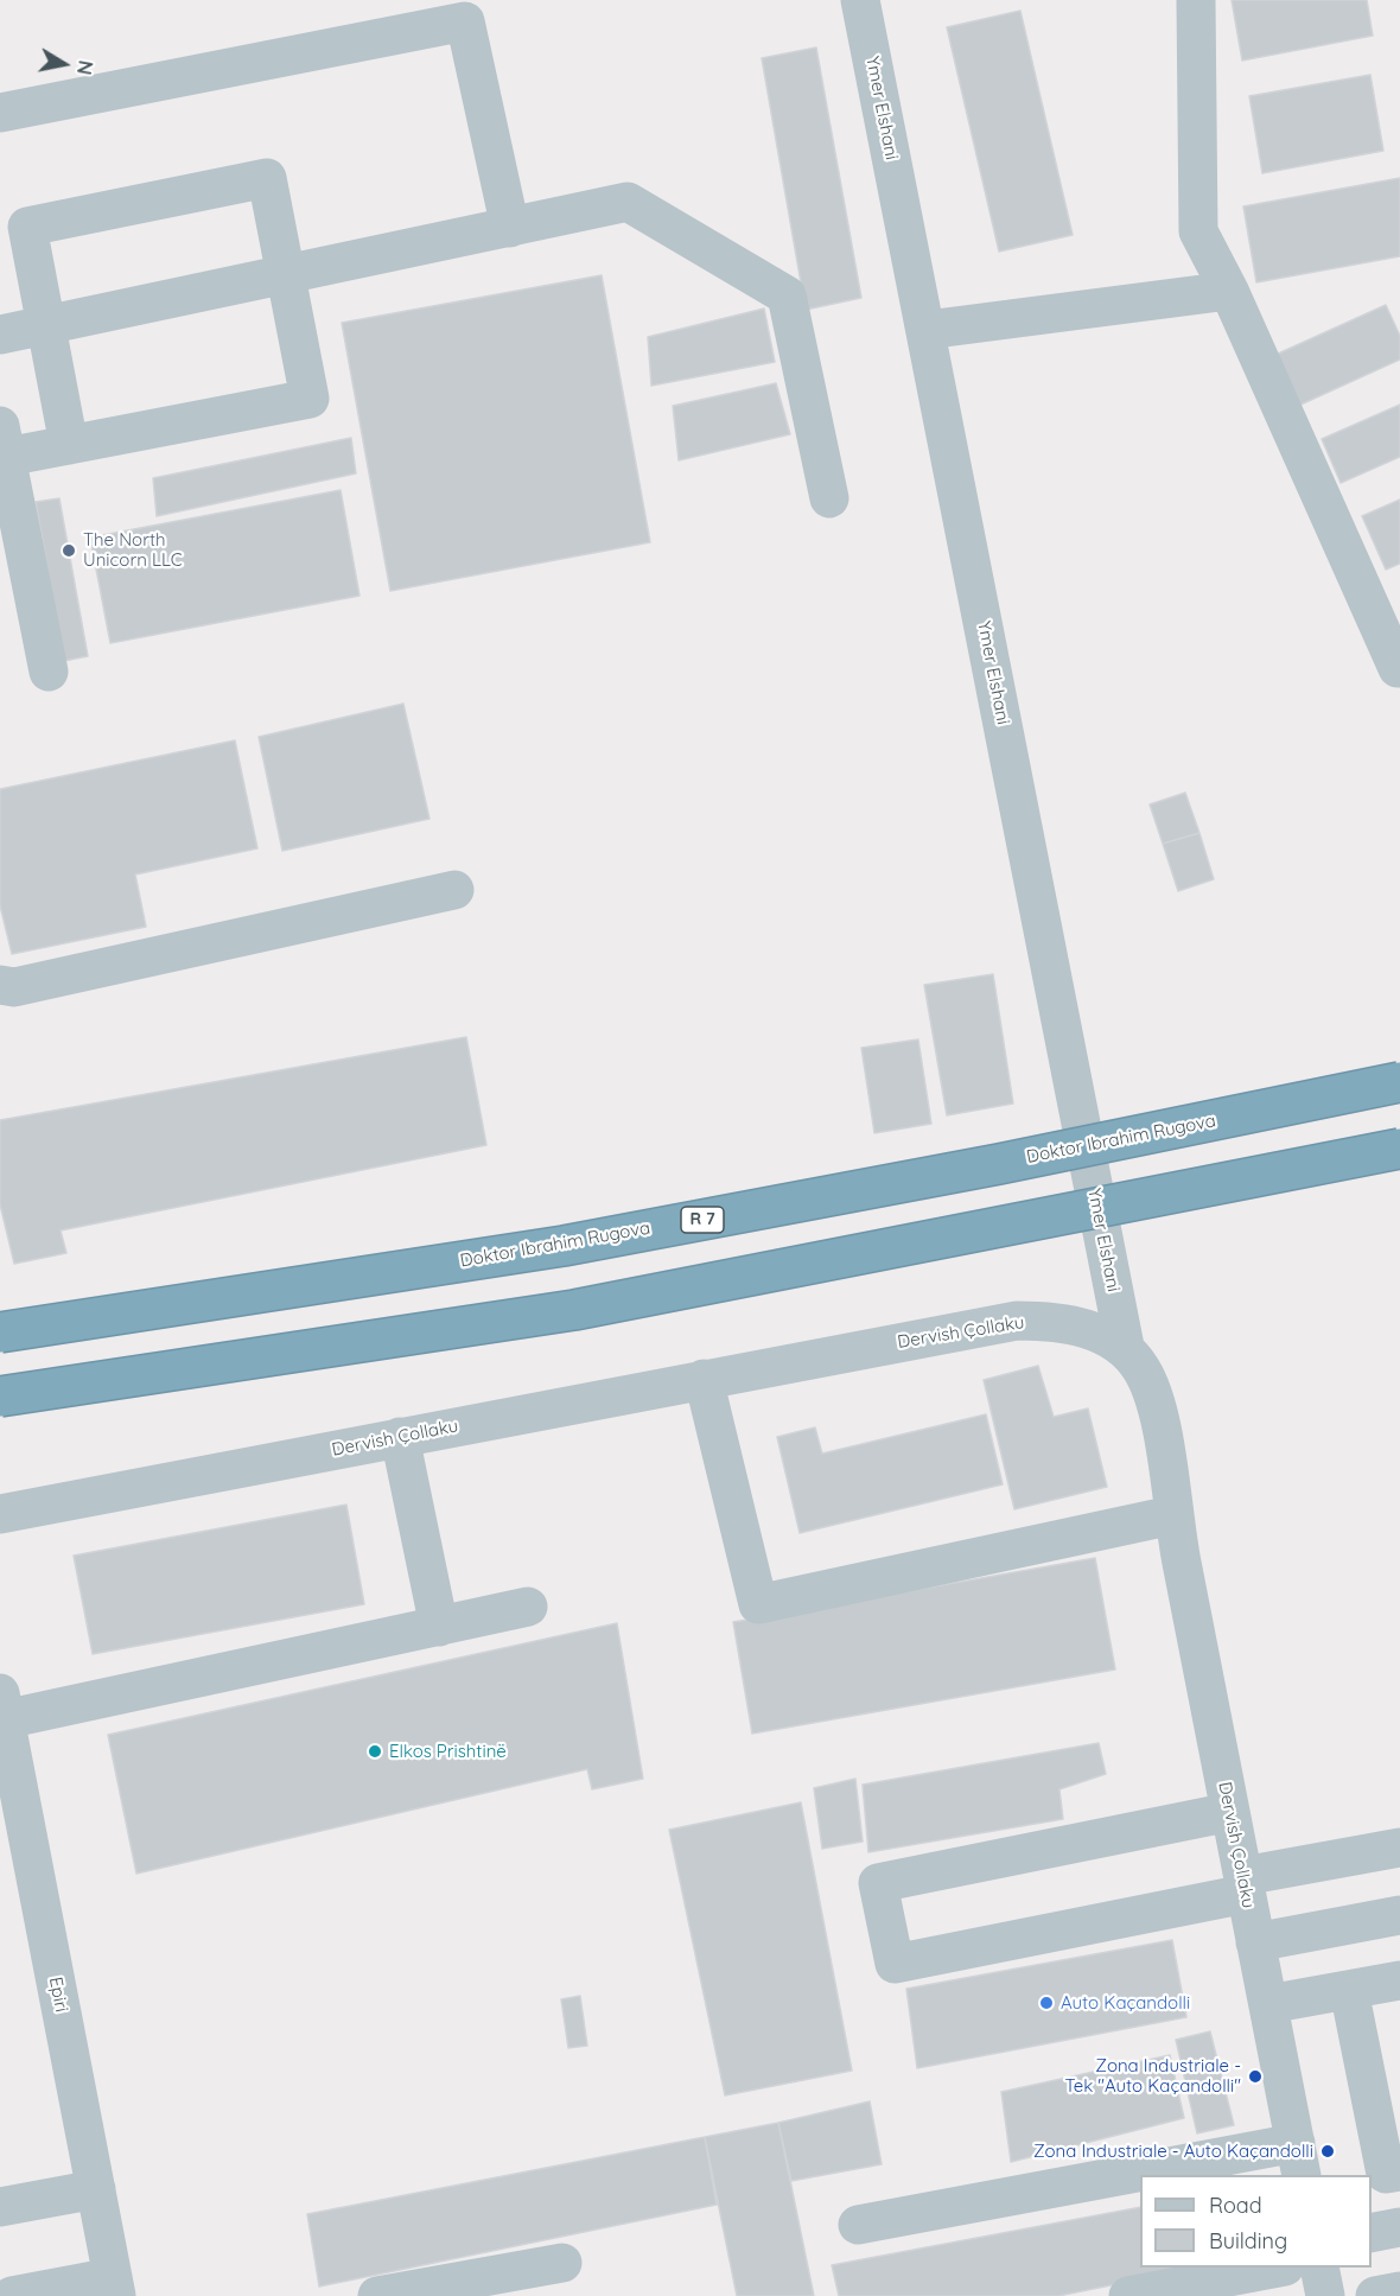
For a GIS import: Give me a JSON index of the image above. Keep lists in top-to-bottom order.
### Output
{
  "streets": {
    "highway": ["Doktor Ibrahim Rugova", "R 7"],
    "street": ["Ymer Elshani", "Dervish Çollaku", "Epiri"]
  },
  "crossings": [
    ["Ymer Elshani", "Dervish Çollaku"]
  ],
  "places": [
    "The North Unicorn LLC",
    "Elkos Prishtinë",
    "Auto Kaçandolli",
    "Zona Industriale - Tek \"Auto Kaçandolli\"",
    "Zona Industriale - Auto Kaçandolli"
  ],
  "legend": ["Road", "Building"],
  "north": "right"
}
